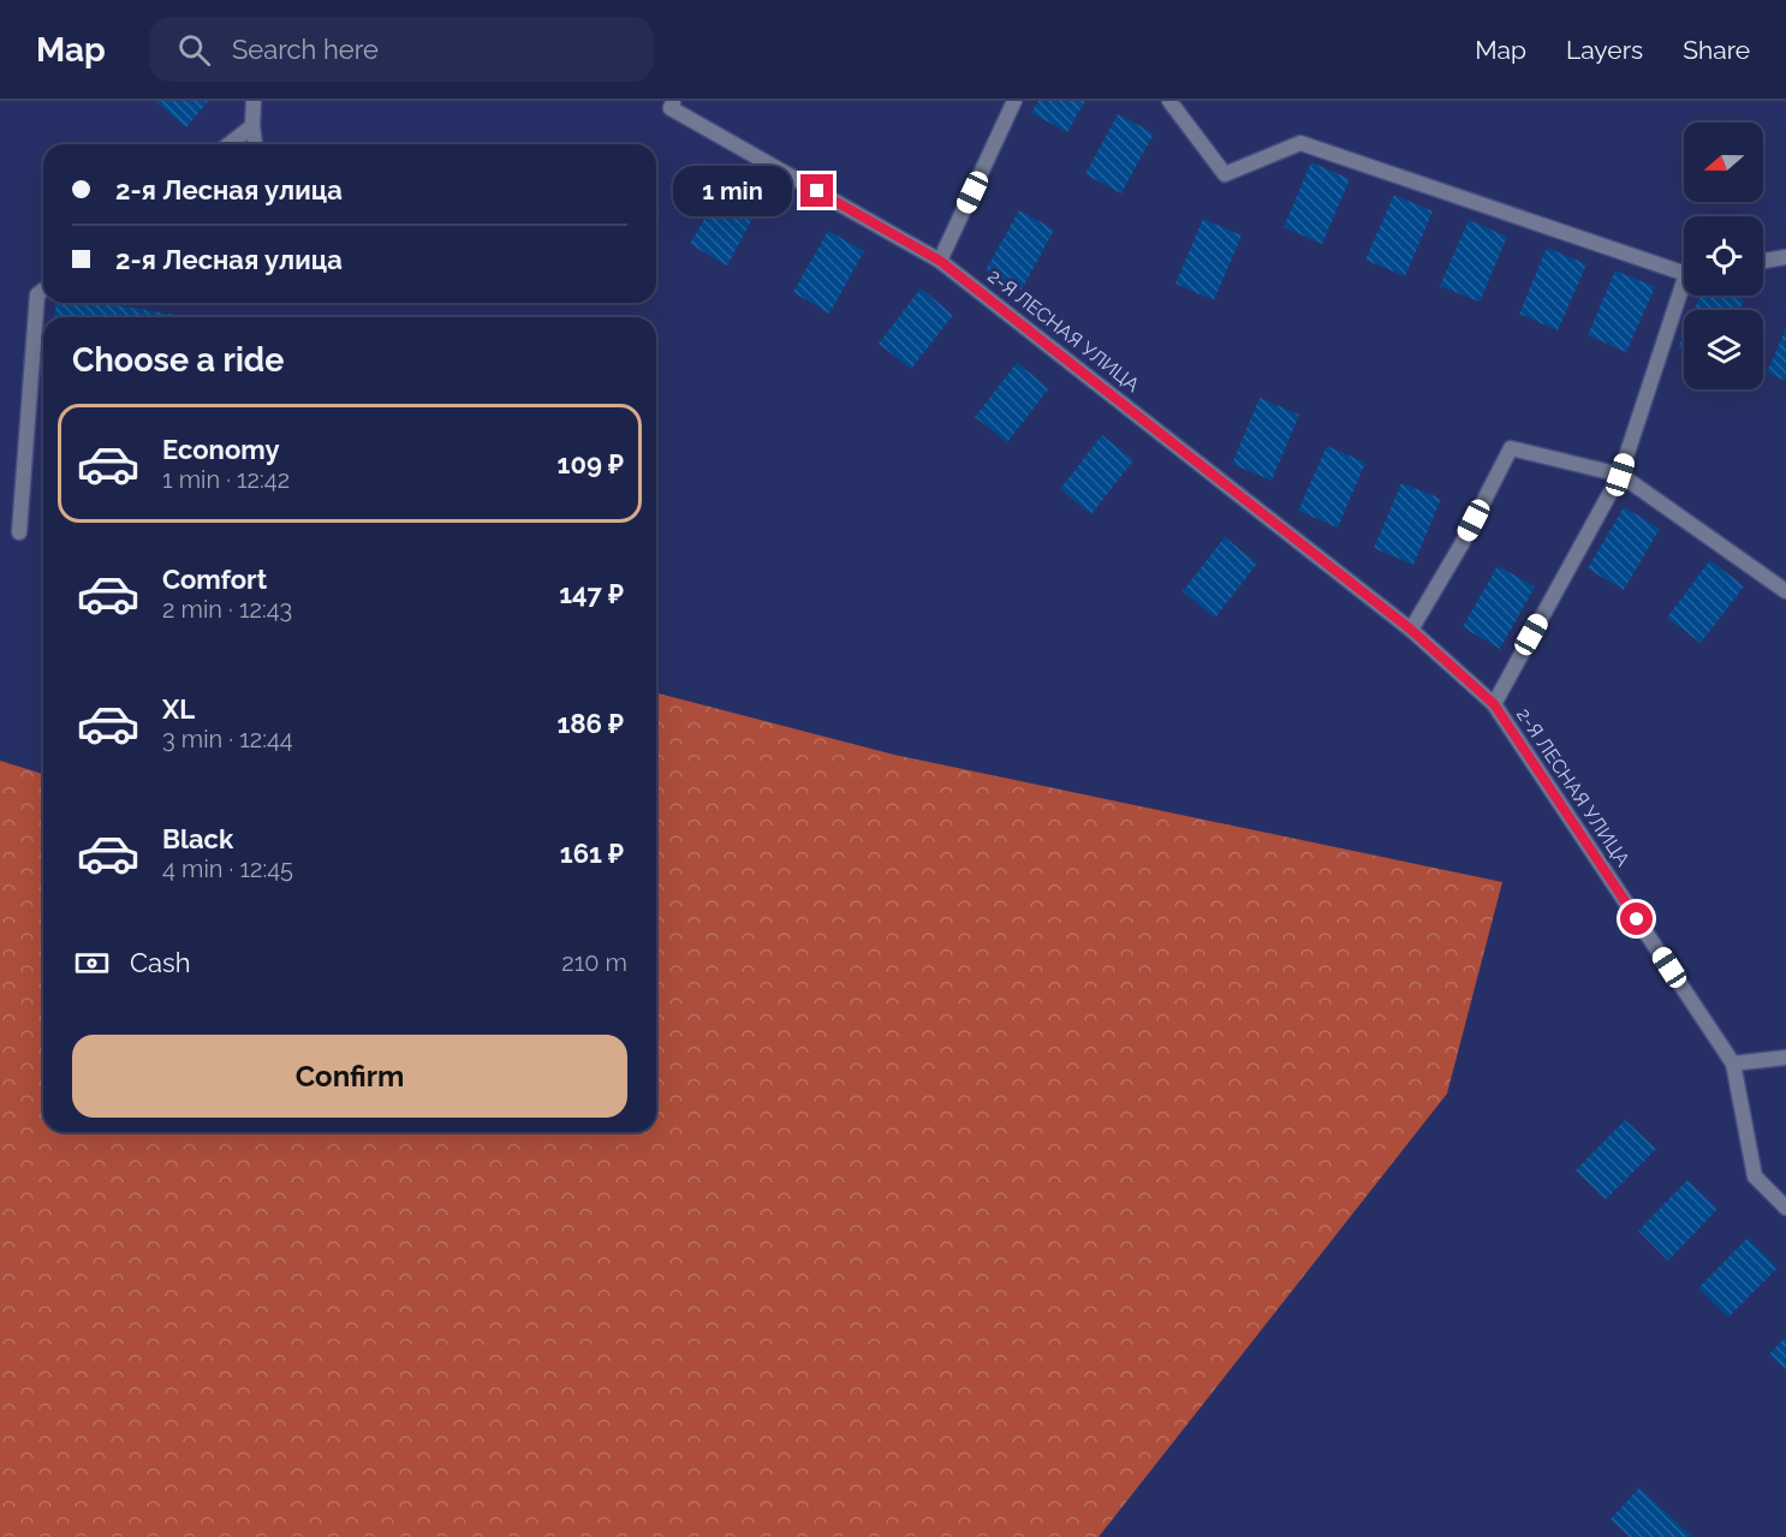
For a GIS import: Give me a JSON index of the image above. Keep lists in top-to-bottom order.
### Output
{
  "streets": {
    "street": ["2-Я ЛЕСНАЯ УЛИЦА"]
  },
  "north": "left",
  "page": {
    "header": "Map",
    "search": "Search here",
    "nav": ["Map", "Layers", "Share"],
    "banner": ["2-я Лесная улица", "2-я Лесная улица"],
    "bubble": "1 min",
    "heading": "Choose a ride",
    "list": [
      {
        "name": "Economy",
        "note": "1 min · 12:42",
        "value": "109 ₽"
      },
      {
        "name": "Comfort",
        "note": "2 min · 12:43",
        "value": "147 ₽"
      },
      {
        "name": "XL",
        "note": "3 min · 12:44",
        "value": "186 ₽"
      },
      {
        "name": "Black",
        "note": "4 min · 12:45",
        "value": "161 ₽"
      }
    ],
    "pay": ["Cash", "210 m"],
    "buttons": "Confirm"
  }
}
